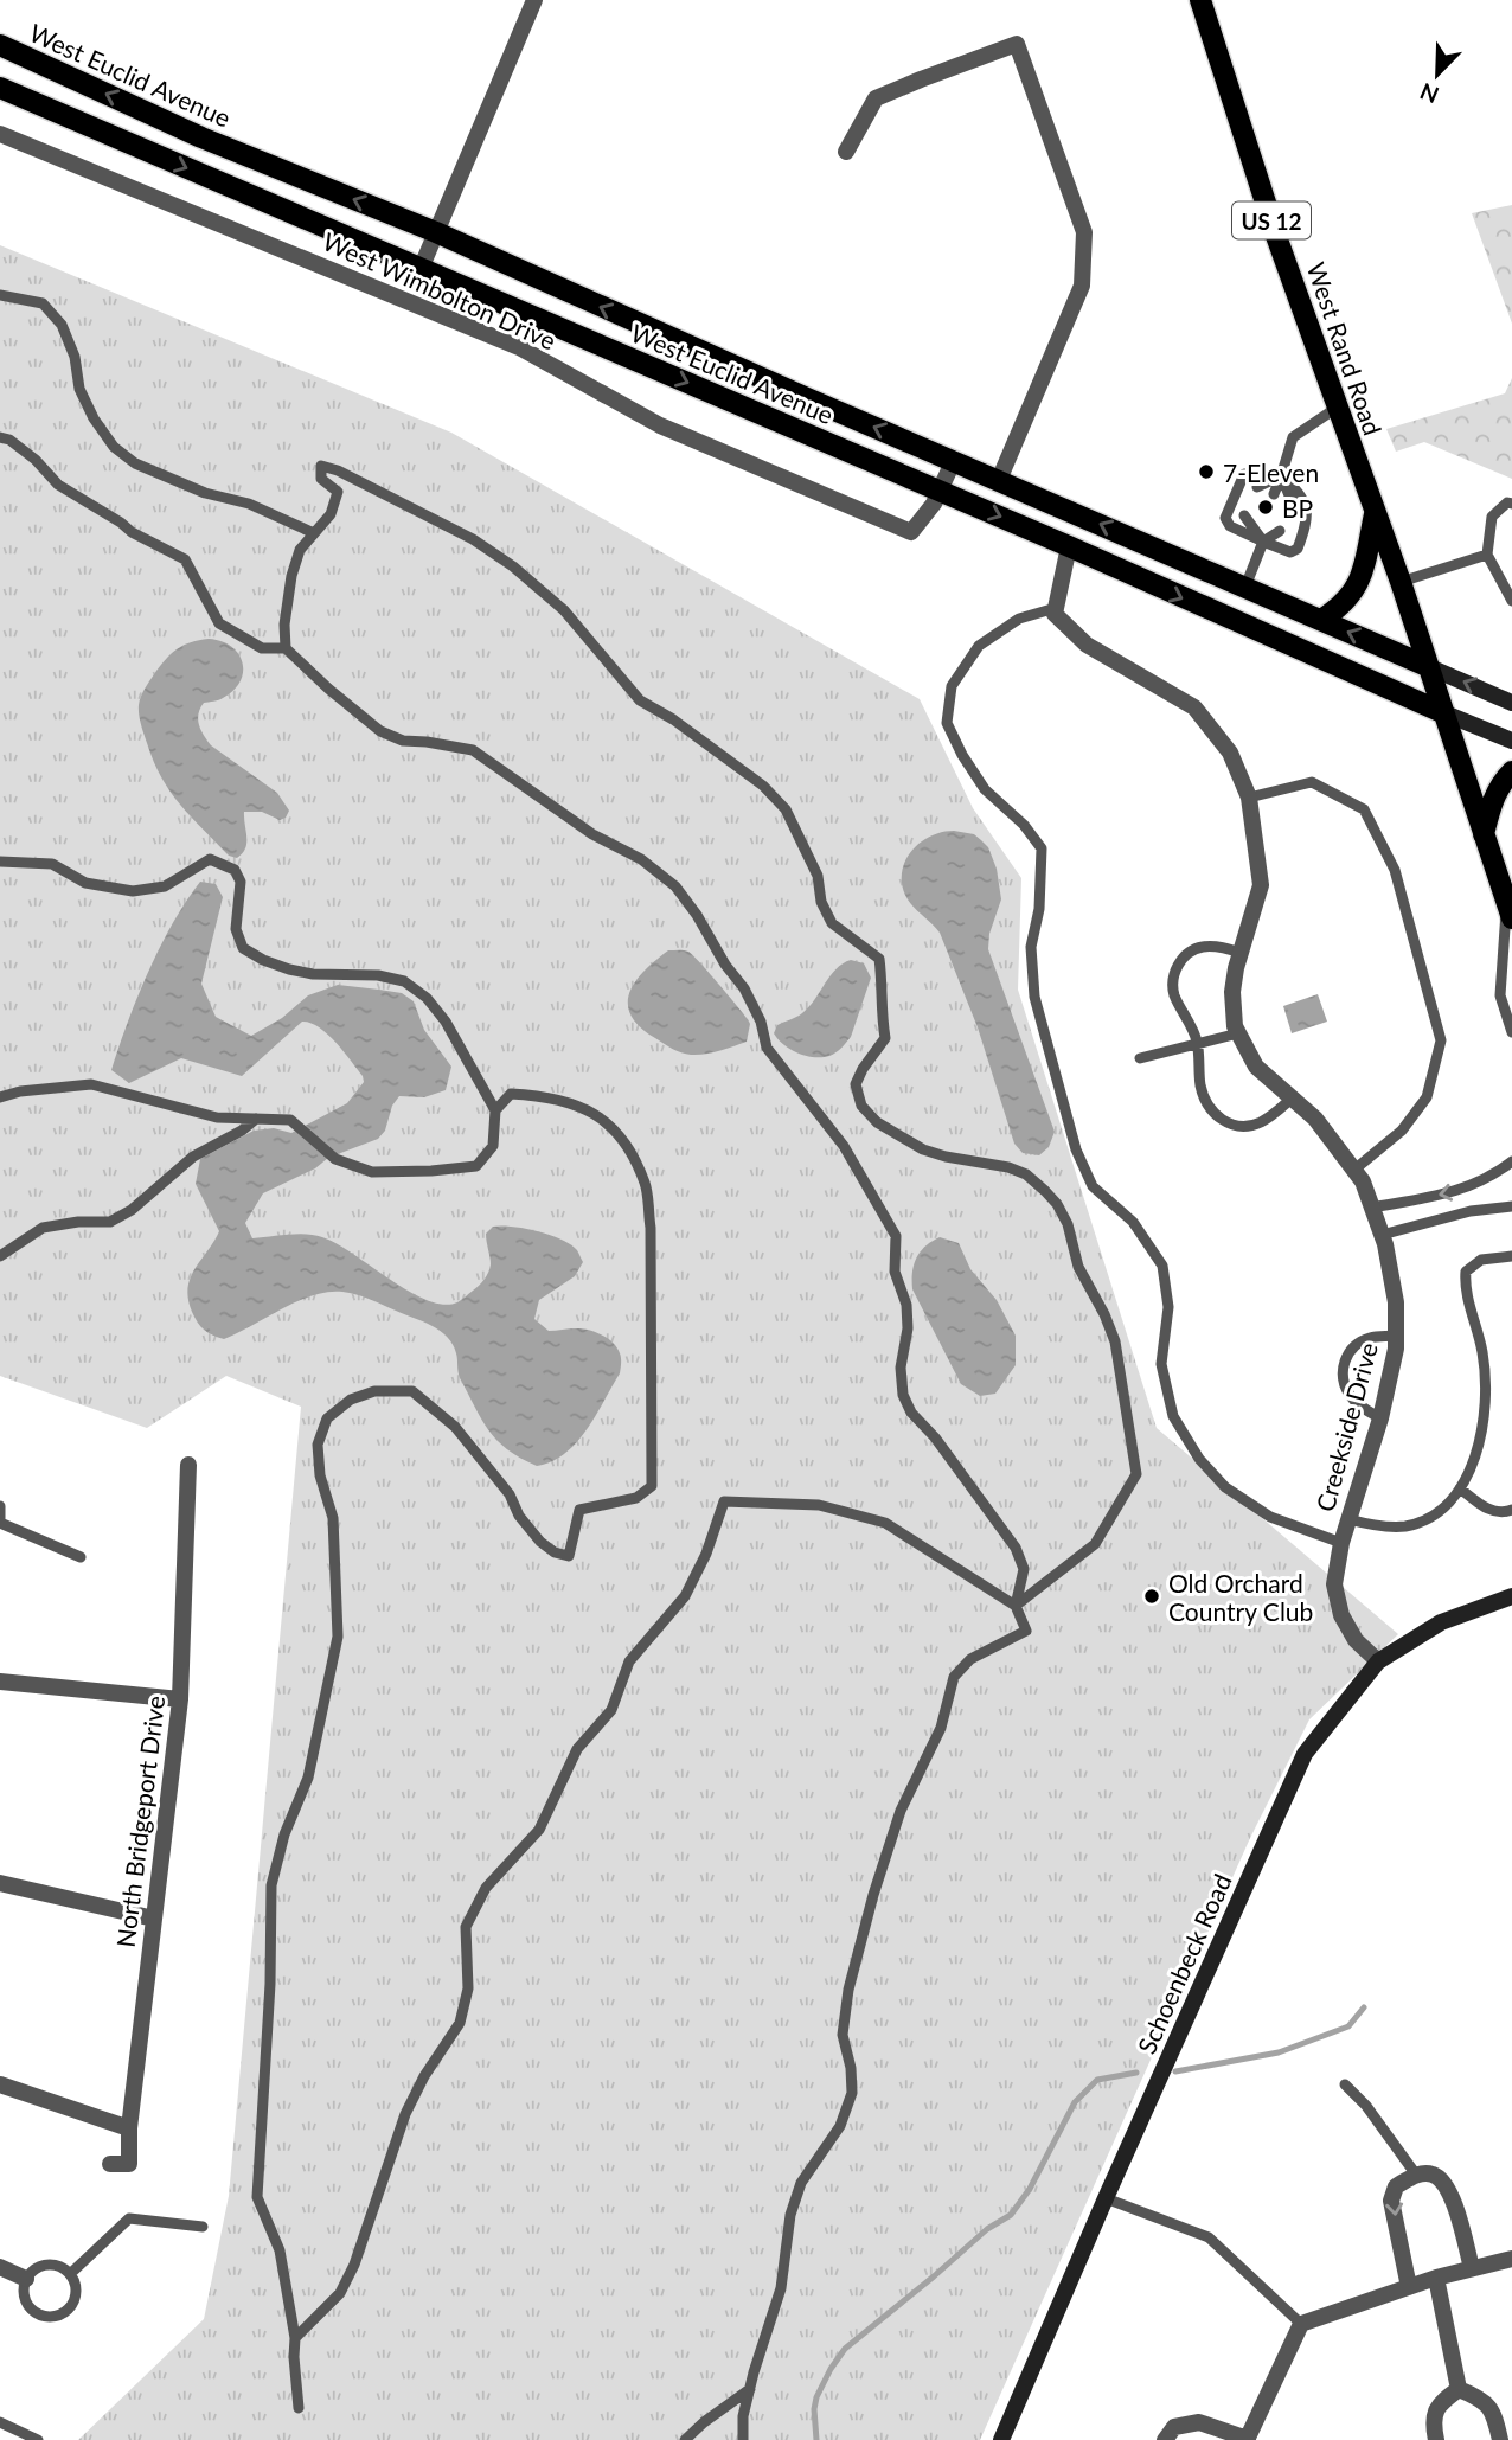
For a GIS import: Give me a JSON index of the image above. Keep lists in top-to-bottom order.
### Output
{
  "streets": {
    "main road": [
      "West Euclid Avenue",
      "US 12",
      "West Rand Road",
      "Schoenbeck Road"
    ],
    "street": ["West Wimbolton Drive", "Creekside Drive", "North Bridgeport Drive"]
  },
  "crossings": [
    ["West Euclid Avenue", "US 12"],
    ["West Euclid Avenue", "West Wimbolton Drive"],
    ["West Euclid Avenue", "West Rand Road"],
    ["US 12", "West Rand Road"],
    ["Creekside Drive", "Schoenbeck Road"]
  ],
  "places": ["7-Eleven", "BP", "Old Orchard Country Club"],
  "north": "bottom left"
}
